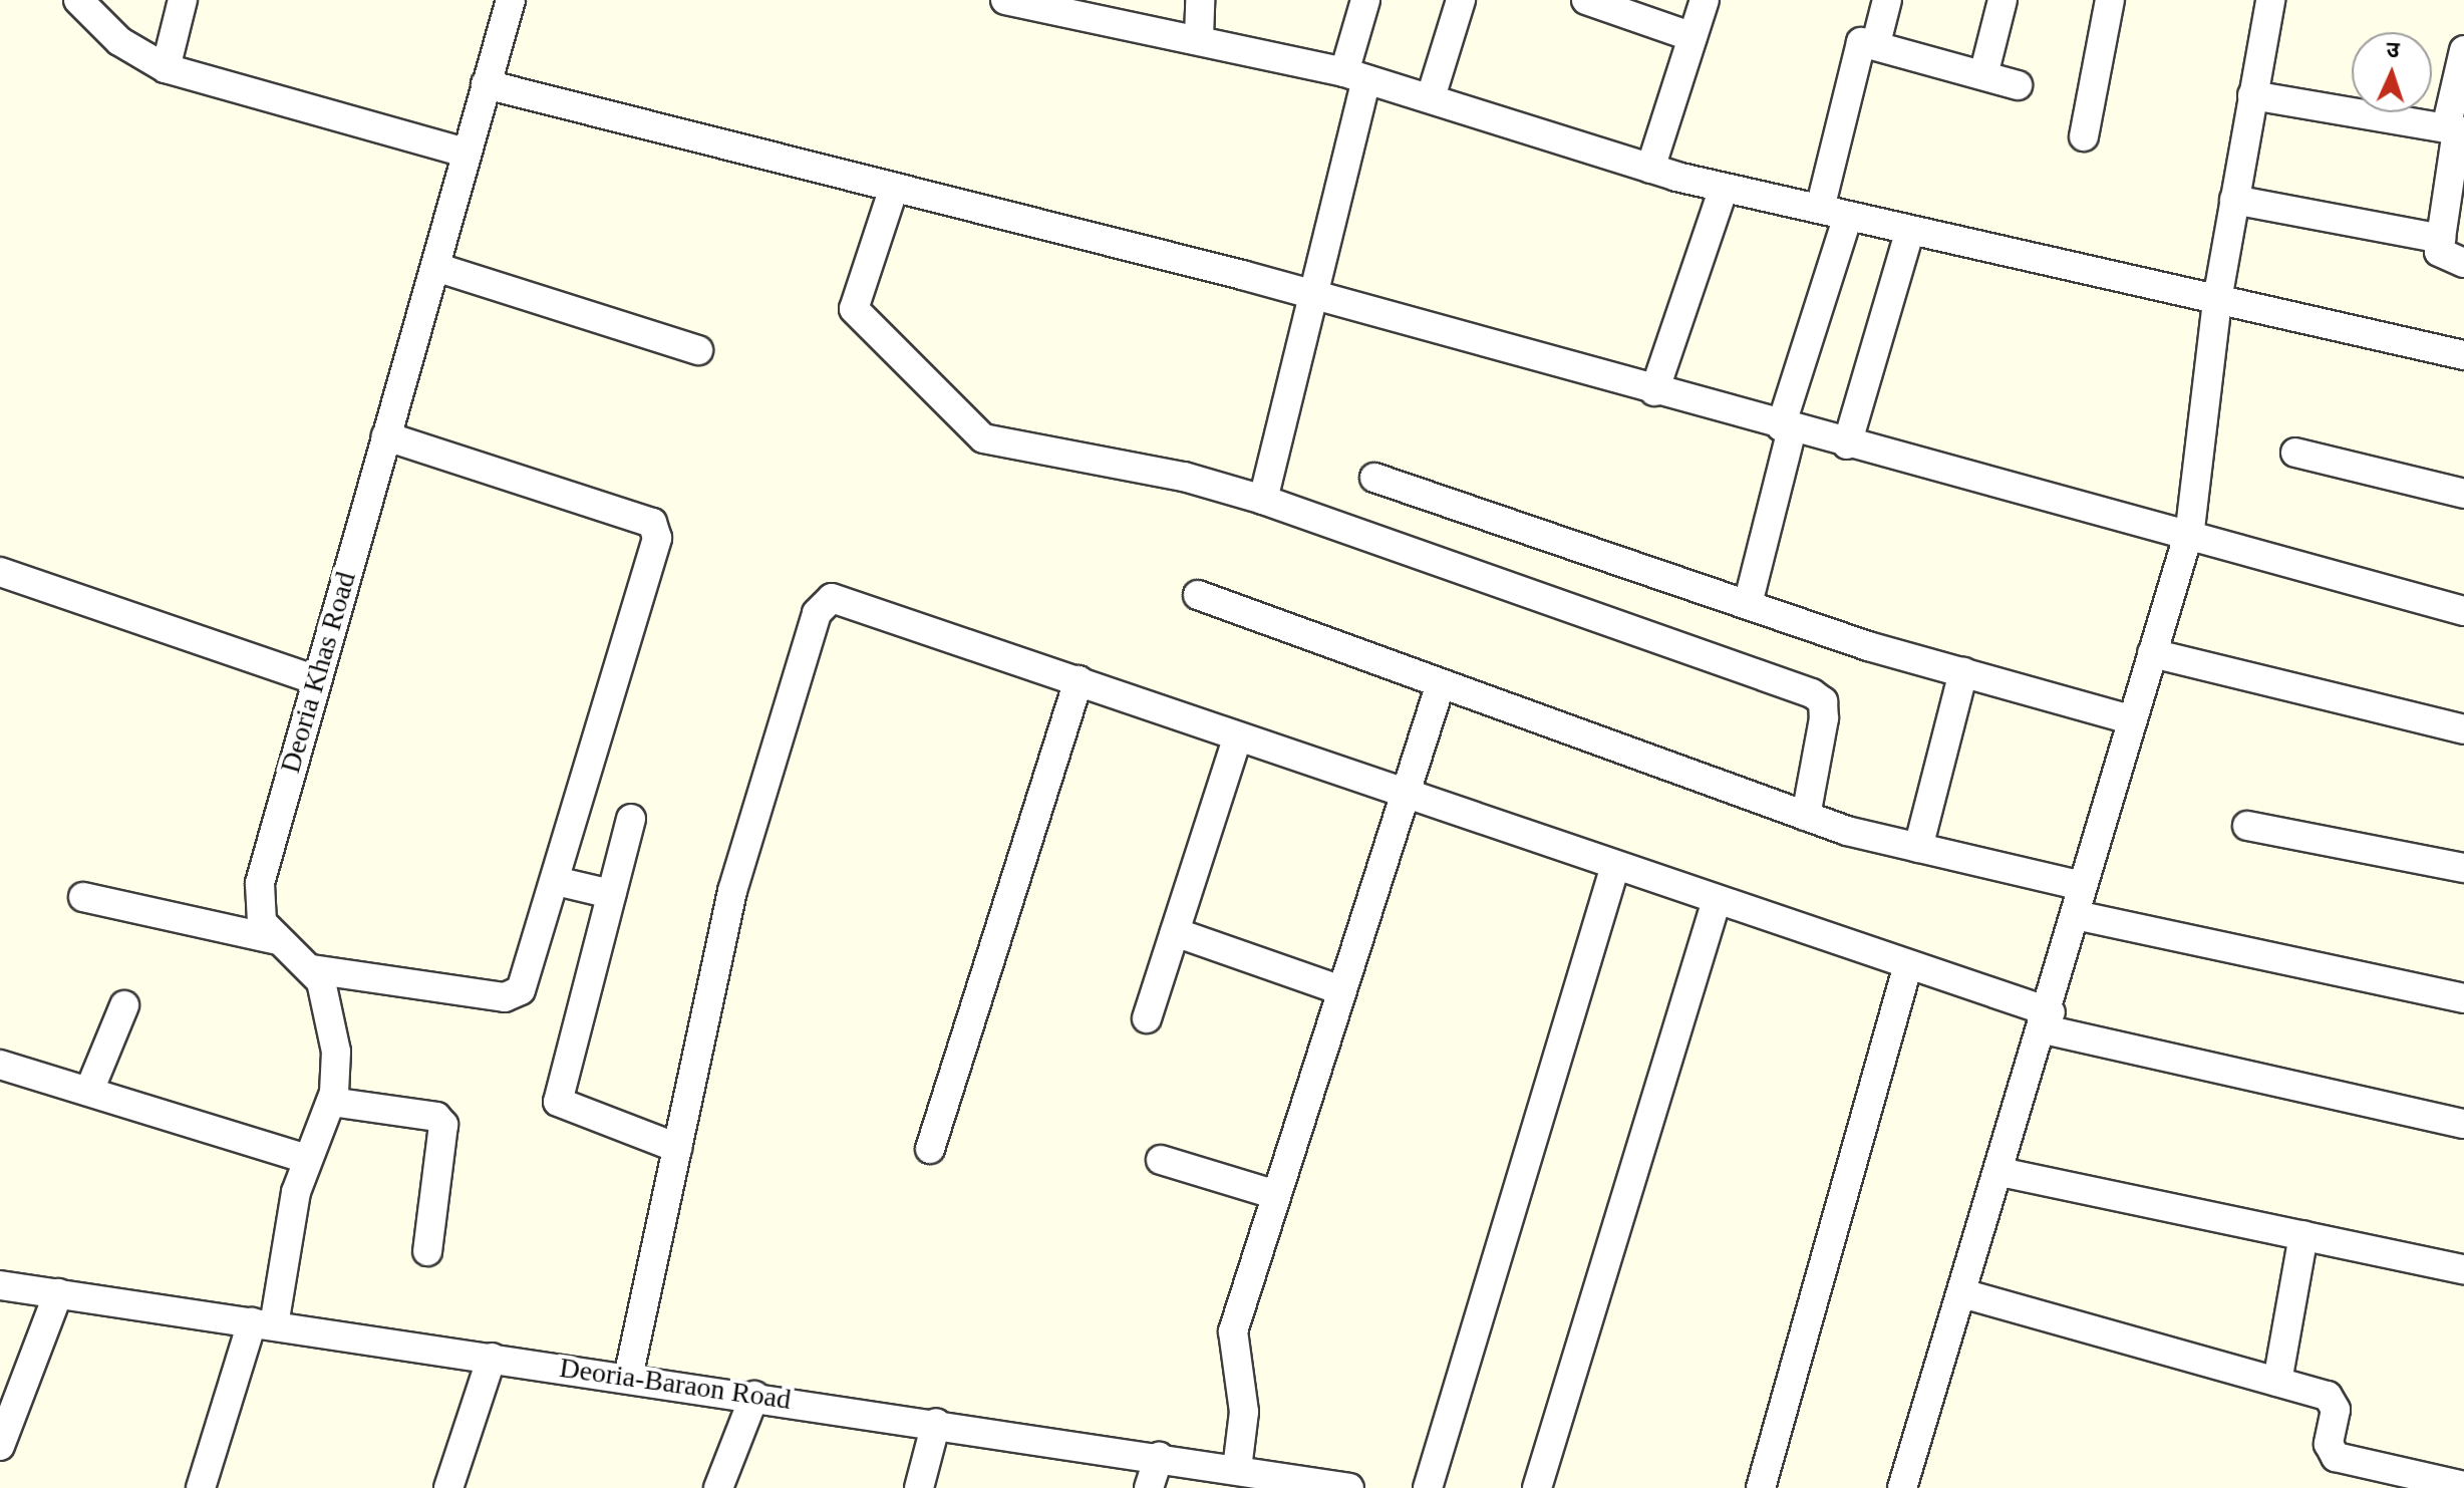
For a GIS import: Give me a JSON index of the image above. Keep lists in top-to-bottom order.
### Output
{
  "streets": {
    "street": ["Deoria Khas Road", "Deoria-Baraon Road"]
  },
  "crossings": [
    ["Deoria Khas Road", "Deoria-Baraon Road"]
  ],
  "north": "top"
}
